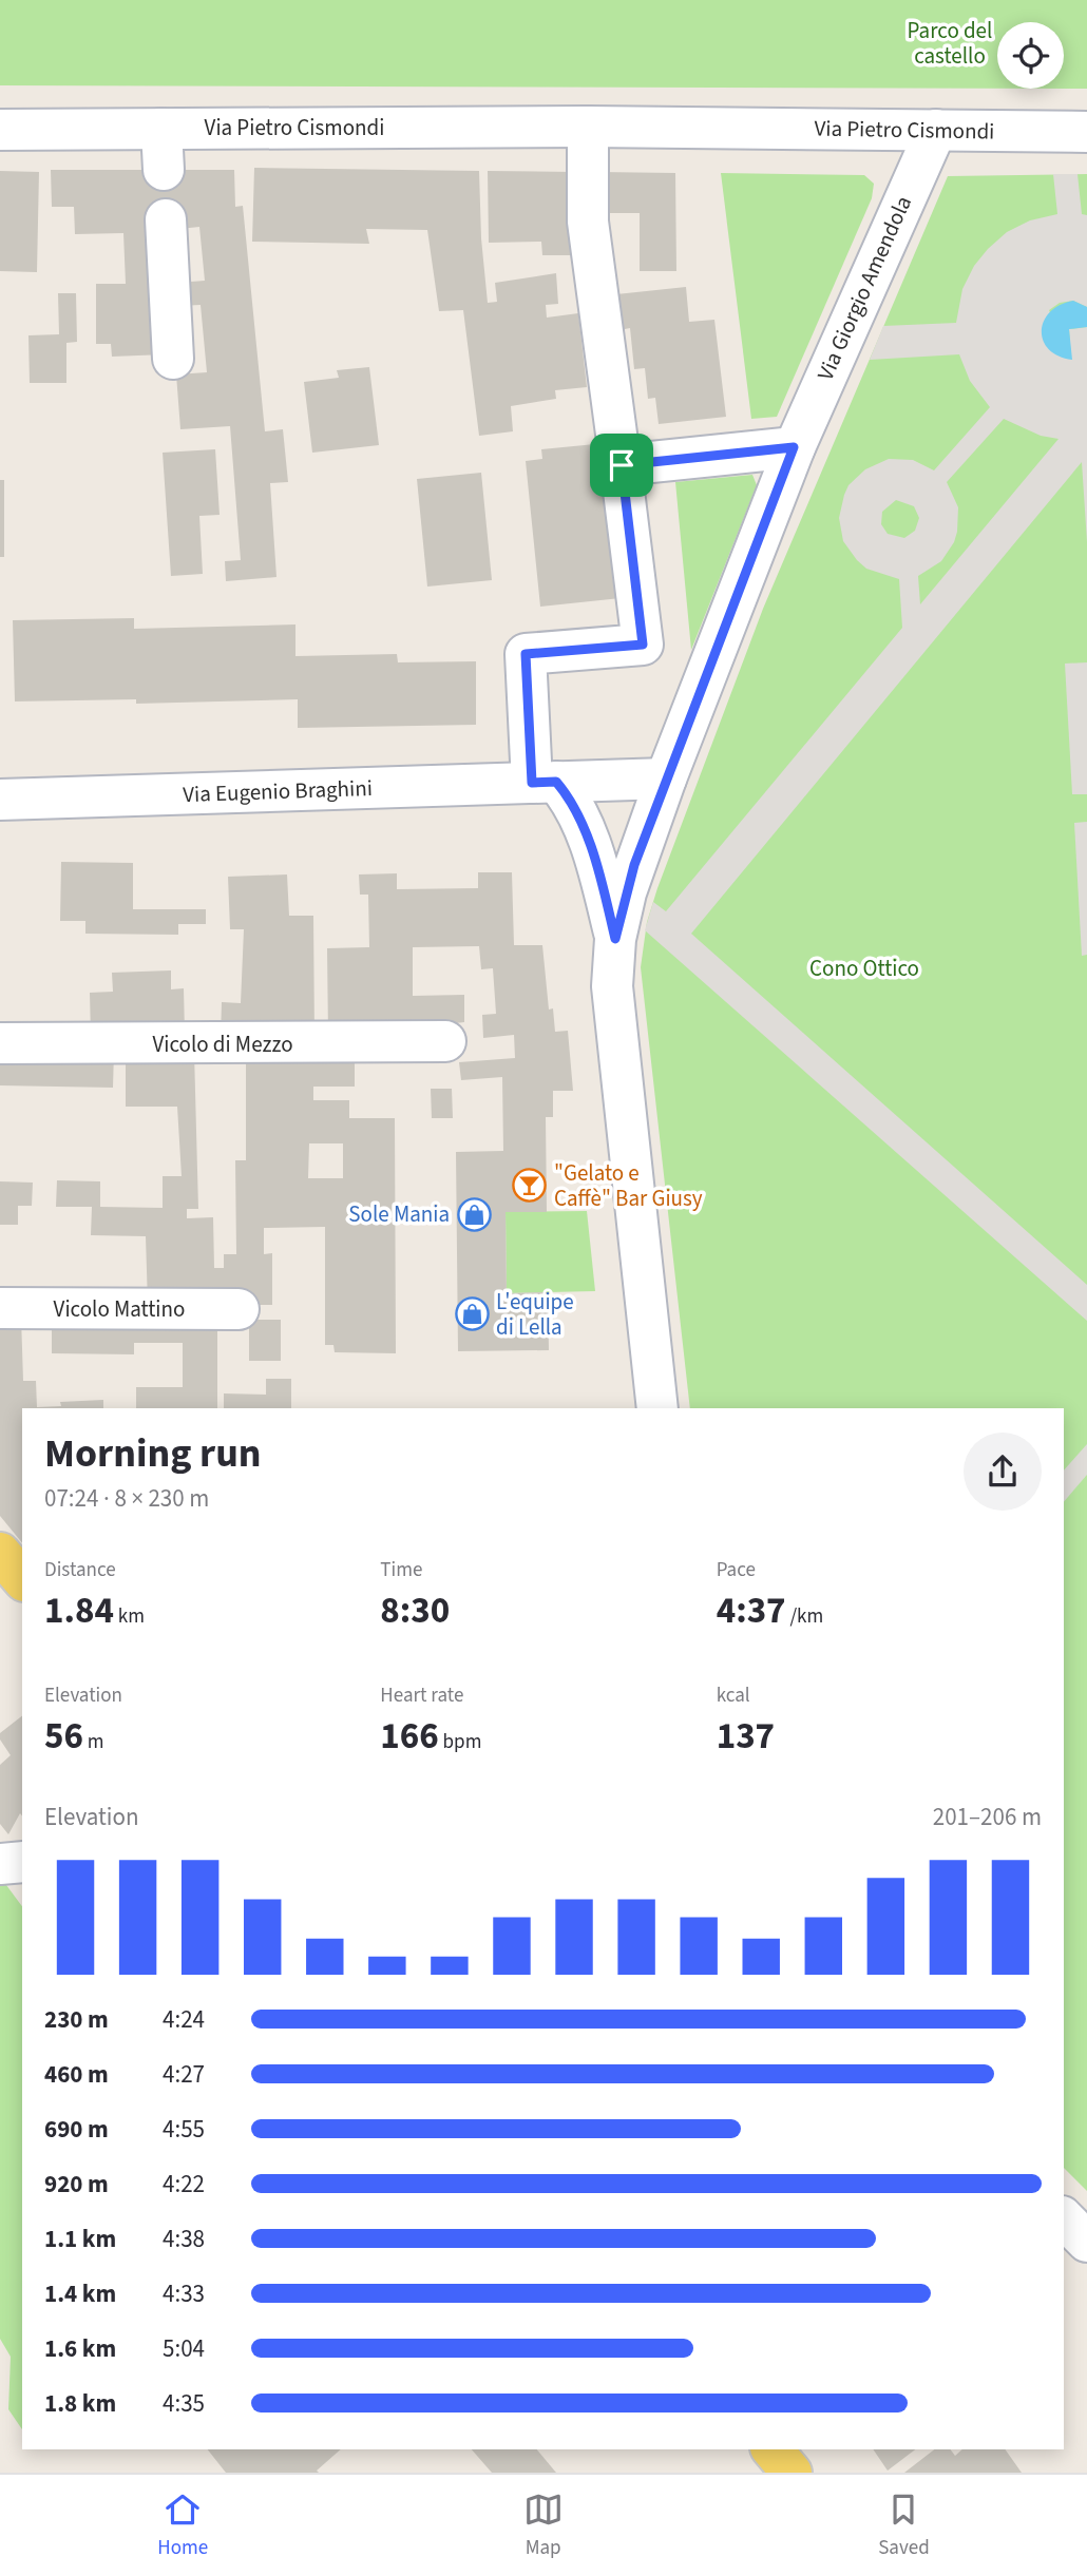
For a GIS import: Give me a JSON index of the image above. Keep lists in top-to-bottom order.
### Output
{
  "streets": {
    "street": [
      "Via Pietro Cismondi",
      "Via Giorgio Amendola",
      "Via Eugenio Braghini",
      "Vicolo di Mezzo",
      "Vicolo Mattino"
    ]
  },
  "crossings": [
    ["Via Pietro Cismondi", "Via Giorgio Amendola"],
    ["Via Giorgio Amendola", "Via Eugenio Braghini"]
  ],
  "parks": ["Parco del castello", "Cono Ottico"],
  "places": {
    "bar": ["\"Gelato e Caffè\" Bar Giusy"],
    "shop": ["Sole Mania", "L'equipe di Lella"]
  },
  "page": {
    "heading": ["Morning run", "07:24 · 8 × 230 m"],
    "stats": [
      ["Distance", "1.84 km"],
      ["Time", "8:30"],
      ["Pace", "4:37 /km"],
      ["Elevation", "56 m"],
      ["Heart rate", "166 bpm"],
      ["kcal", "137"]
    ],
    "chart": ["Elevation", "201–206 m"],
    "list": [
      {
        "name": "230 m",
        "note": "4:24"
      },
      {
        "name": "460 m",
        "note": "4:27"
      },
      {
        "name": "690 m",
        "note": "4:55"
      },
      {
        "name": "920 m",
        "note": "4:22"
      },
      {
        "name": "1.1 km",
        "note": "4:38"
      },
      {
        "name": "1.4 km",
        "note": "4:33"
      },
      {
        "name": "1.6 km",
        "note": "5:04"
      },
      {
        "name": "1.8 km",
        "note": "4:35"
      }
    ],
    "tabs": ["Home", "Map", "Saved"]
  }
}
